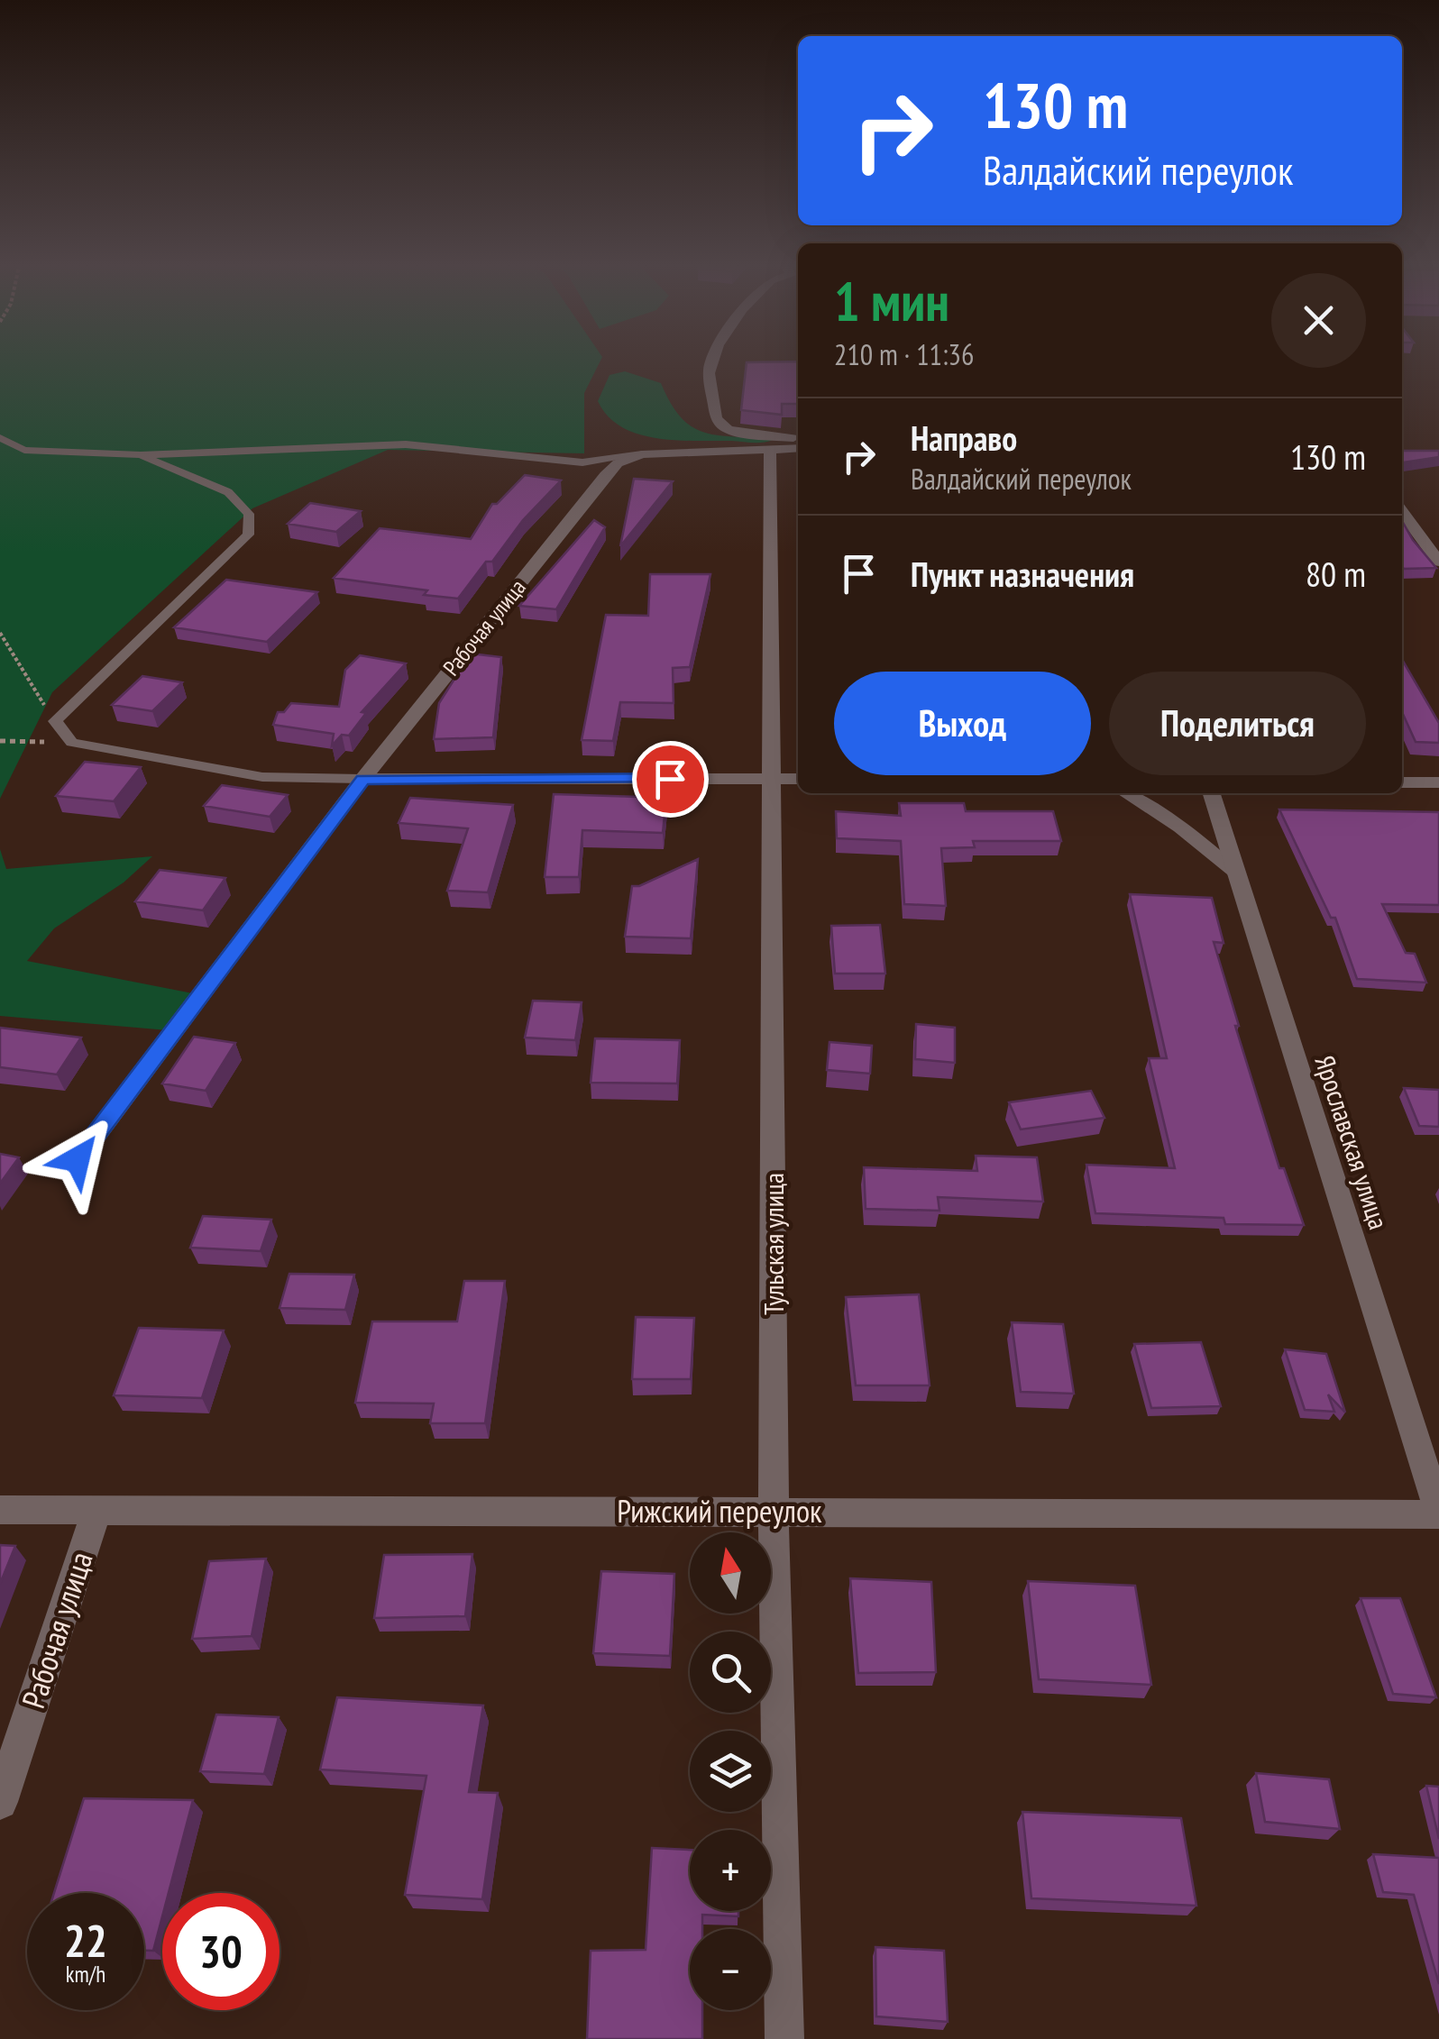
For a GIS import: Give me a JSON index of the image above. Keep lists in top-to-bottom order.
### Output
{
  "streets": {
    "street": [
      "Рабочая улица",
      "Ярославская улица",
      "Тульская улица",
      "Рижский переулок"
    ]
  },
  "crossings": [
    ["Рабочая улица", "Рижский переулок"],
    ["Ярославская улица", "Рижский переулок"],
    ["Тульская улица", "Рижский переулок"]
  ],
  "north": "top",
  "page": {
    "turn": ["130 m", "Валдайский переулок"],
    "heading": ["1 мин", "210 m · 11:36"],
    "list": [
      {
        "name": "Направо",
        "note": "Валдайский переулок",
        "value": "130 m"
      },
      {
        "name": "Пункт назначения",
        "value": "80 m"
      }
    ],
    "buttons": ["Выход", "Поделиться"],
    "map_buttons": ["+", "−"],
    "speed": "22 km/h",
    "limit": "30"
  }
}
